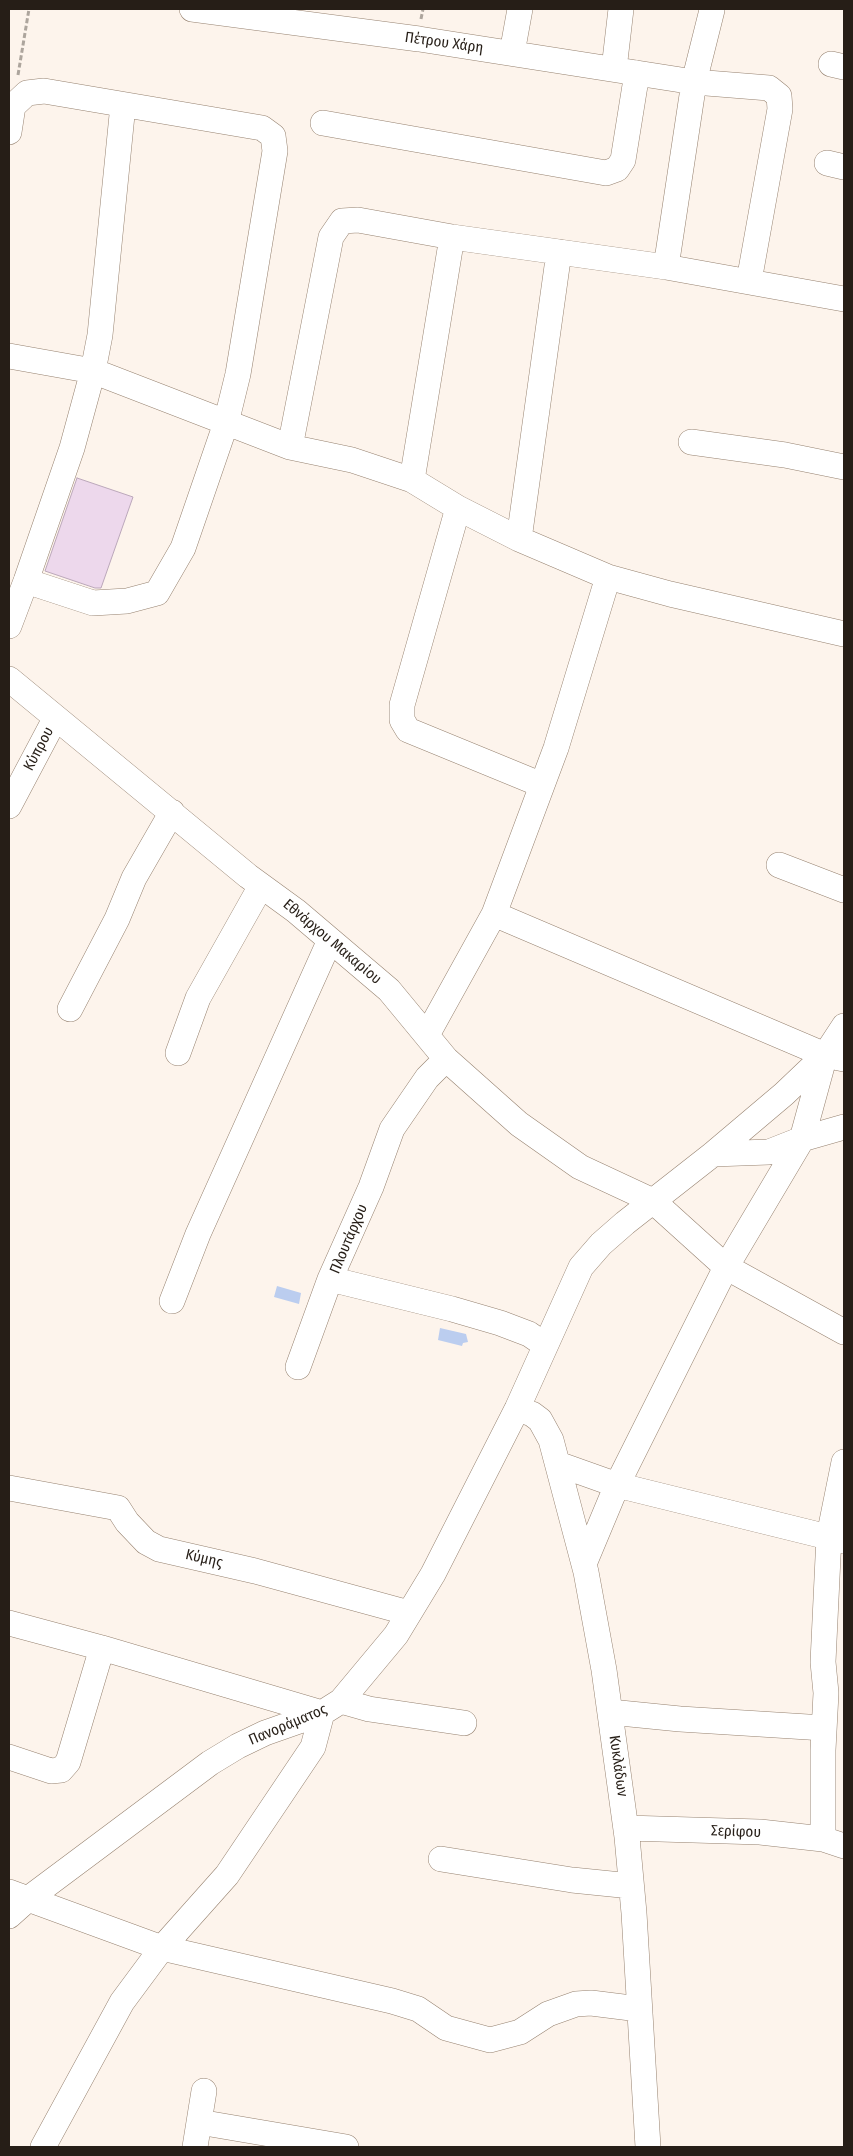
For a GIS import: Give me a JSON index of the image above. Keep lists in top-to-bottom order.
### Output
{
  "streets": {
    "street": [
      "Πέτρου Χάρη",
      "Κύπρου",
      "Εθνάρχου Μακαρίου",
      "Πλουτάρχου",
      "Κύμης",
      "Πανοράματος",
      "Κυκλάδων",
      "Σερίφου"
    ]
  },
  "crossings": [
    ["Κύπρου", "Εθνάρχου Μακαρίου"],
    ["Εθνάρχου Μακαρίου", "Πλουτάρχου"],
    ["Εθνάρχου Μακαρίου", "Πανοράματος"],
    ["Πλουτάρχου", "Πανοράματος"],
    ["Κύμης", "Πανοράματος"],
    ["Πανοράματος", "Κυκλάδων"],
    ["Κυκλάδων", "Σερίφου"]
  ]
}
